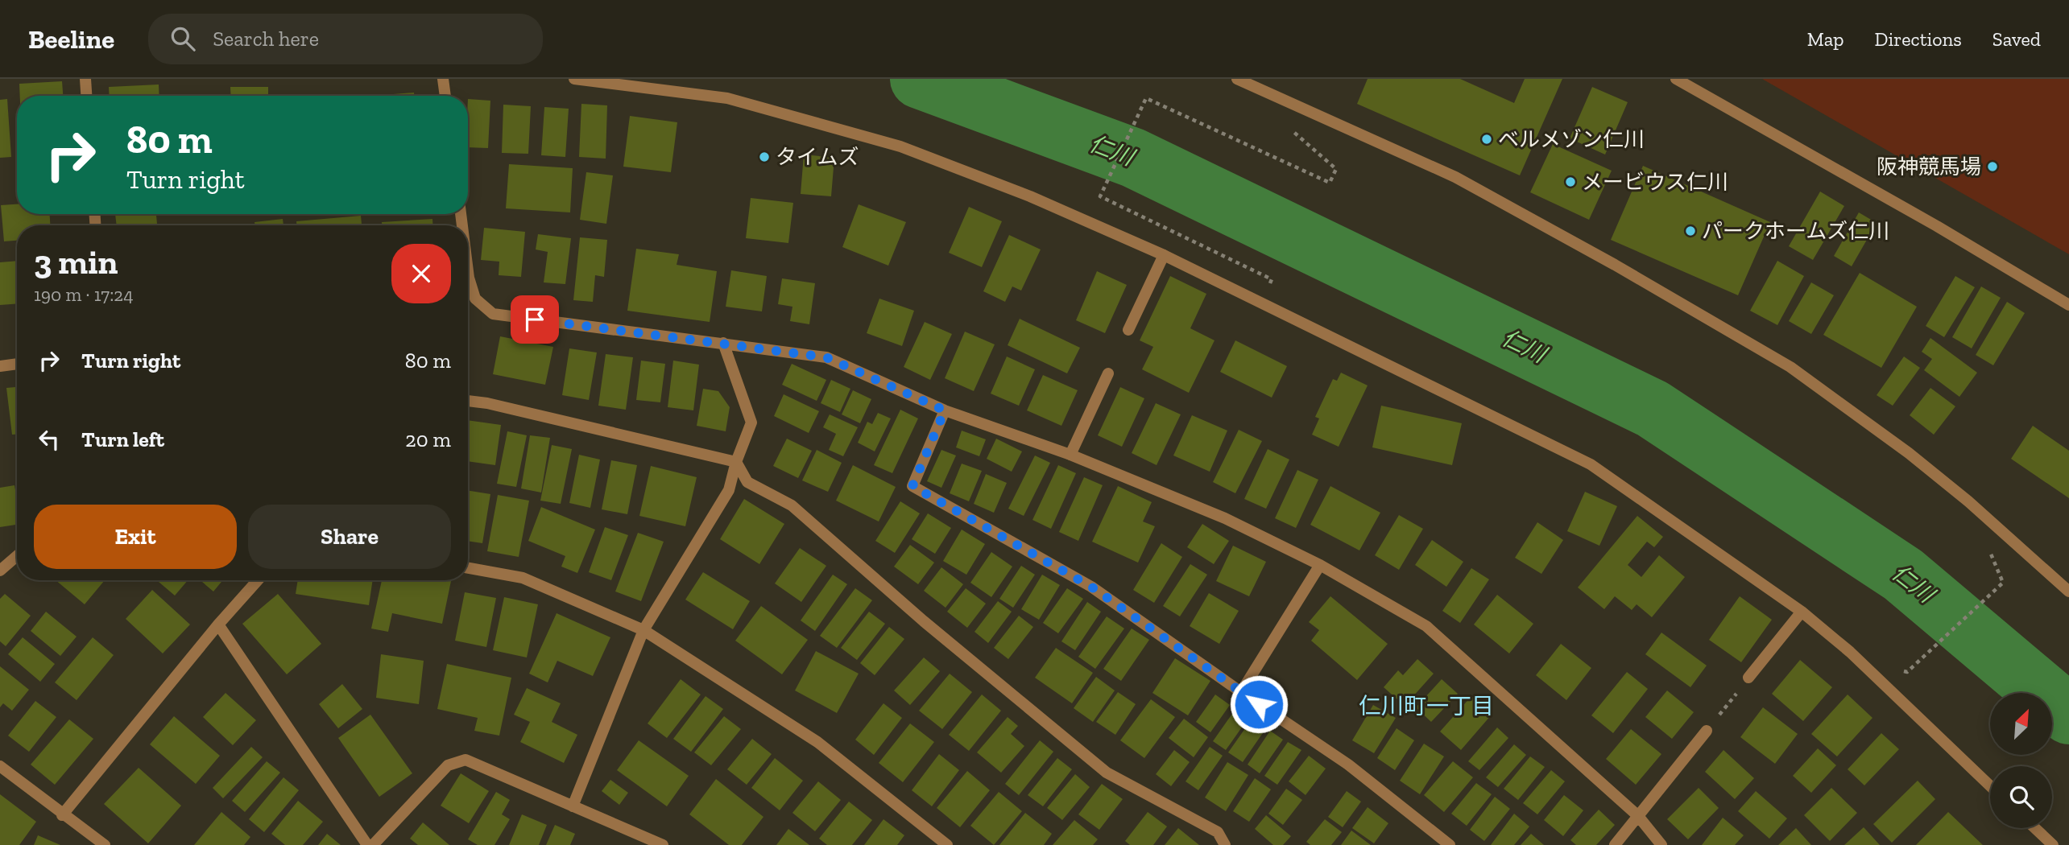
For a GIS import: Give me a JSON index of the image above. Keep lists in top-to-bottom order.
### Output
{
  "districts": ["仁川町一丁目"],
  "water": ["仁川"],
  "places": [
    "ベルメゾン仁川",
    "タイムズ",
    "阪神競馬場",
    "メービウス仁川",
    "パークホームズ仁川"
  ],
  "north": "top right",
  "page": {
    "header": "Beeline",
    "search": "Search here",
    "nav": ["Map", "Directions", "Saved"],
    "turn": ["80 m", "Turn right"],
    "heading": ["3 min", "190 m · 17:24"],
    "list": [
      {
        "name": "Turn right",
        "value": "80 m"
      },
      {
        "name": "Turn left",
        "value": "20 m"
      }
    ],
    "buttons": ["Exit", "Share"]
  }
}
